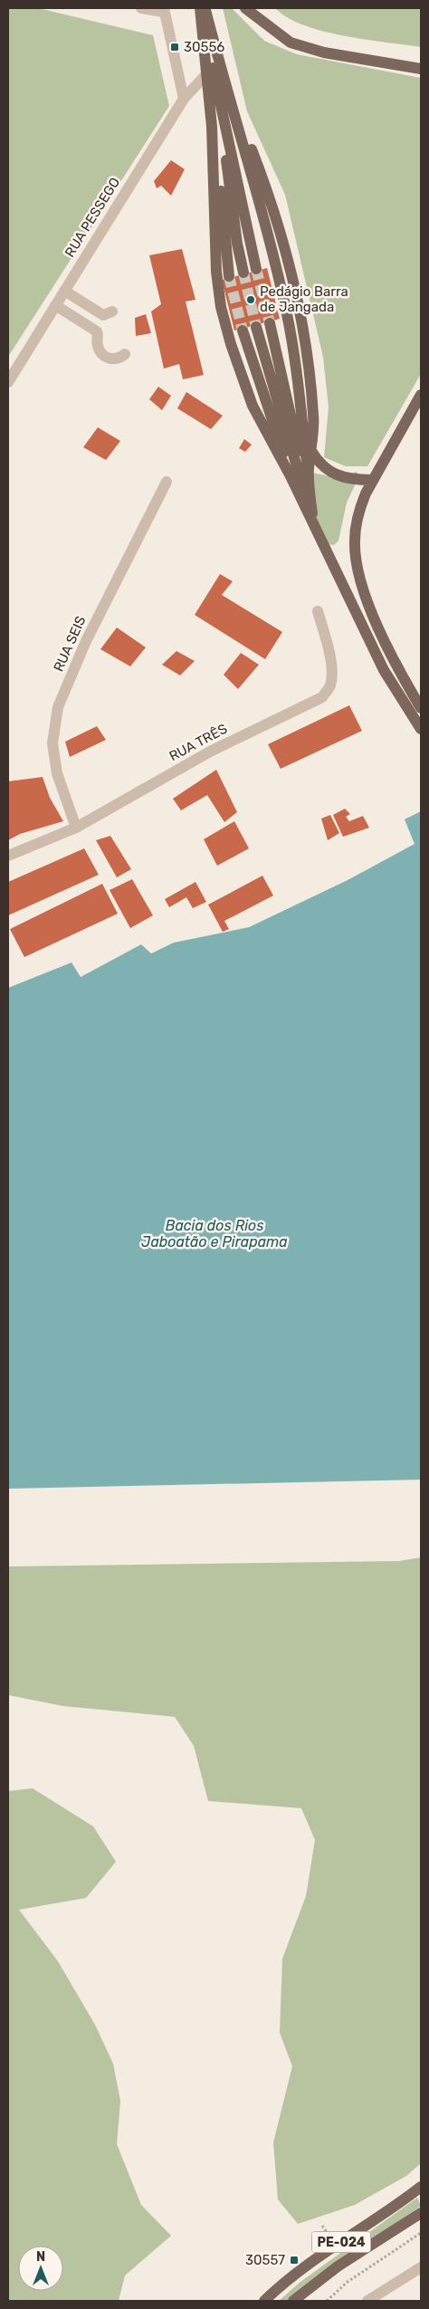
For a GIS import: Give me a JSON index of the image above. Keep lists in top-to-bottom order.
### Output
{
  "streets": {
    "main road": ["PE-024"],
    "street": ["RUA PESSEGO", "RUA SEIS", "RUA TRÊS"]
  },
  "crossings": [
    ["RUA SEIS", "RUA TRÊS"]
  ],
  "water": ["Bacia dos Rios Jaboatão e Pirapama"],
  "places": {
    "transit": ["30556", "30557"],
    "other": ["Pedágio Barra de Jangada"]
  },
  "north": "top"
}
